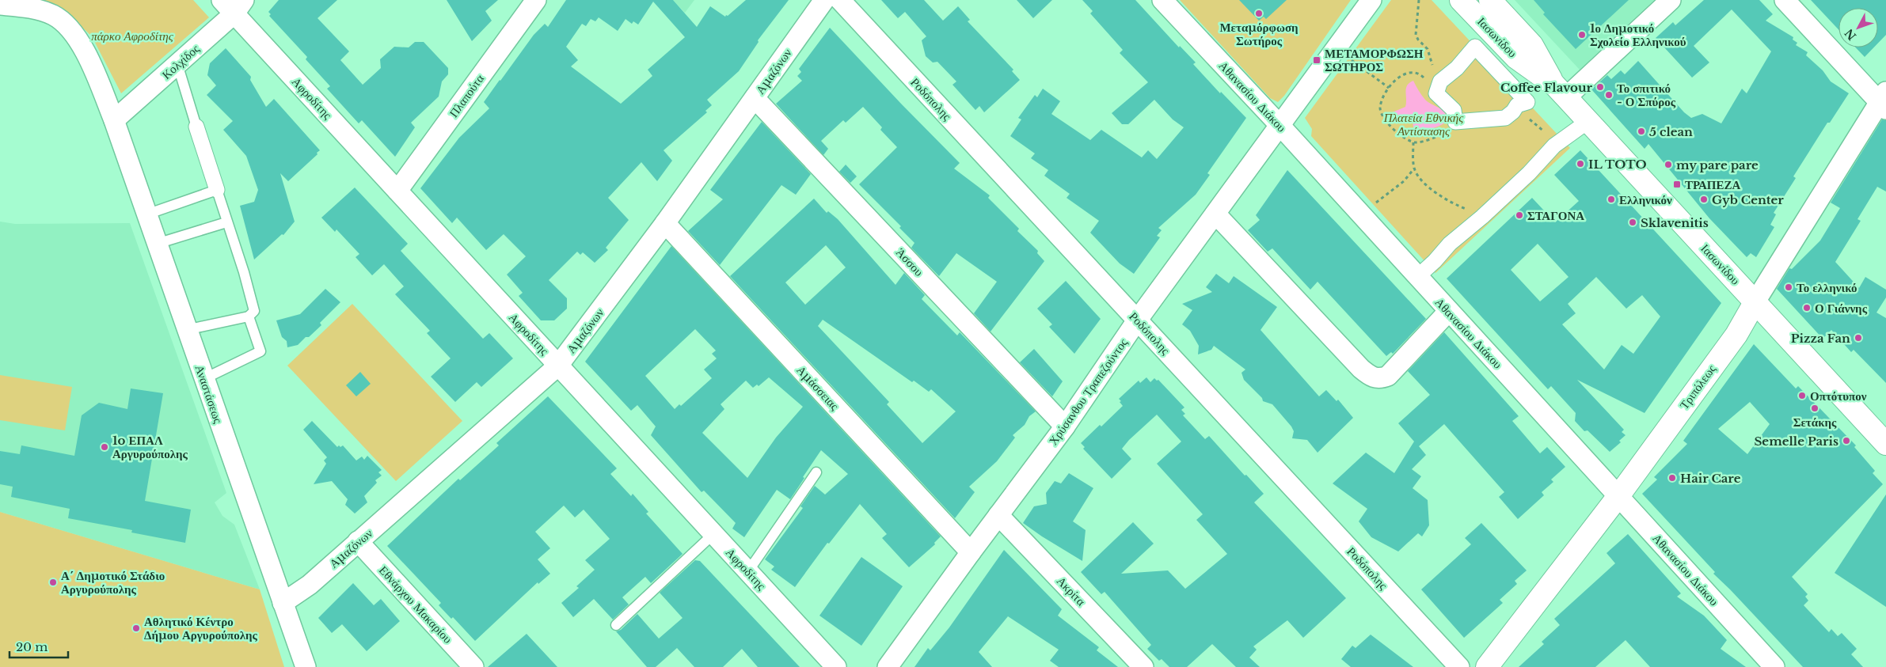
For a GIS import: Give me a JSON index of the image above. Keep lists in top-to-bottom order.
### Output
{
  "streets": {
    "street": [
      "Ιασωνίδου",
      "Κολχίδος",
      "Αμαζόνων",
      "Πλαπούτα",
      "Αθανασίου Διάκου",
      "Αφροδίτης",
      "Ροδόπολης",
      "Άσσου",
      "Τριπόλεως",
      "Αμάσσειας",
      "Χρύσανθου Τραπεζούντος",
      "Αναστάσεως",
      "Ακρίτα",
      "Εθνάρχου Μακαρίου"
    ]
  },
  "crossings": [
    ["Ιασωνίδου", "Τριπόλεως"],
    ["Κολχίδος", "Αφροδίτης"],
    ["Κολχίδος", "Αναστάσεως"],
    ["Αμαζόνων", "Αφροδίτης"],
    ["Αμαζόνων", "Άσσου"],
    ["Αμαζόνων", "Αμάσσειας"],
    ["Αμαζόνων", "Αναστάσεως"],
    ["Αμαζόνων", "Εθνάρχου Μακαρίου"],
    ["Πλαπούτα", "Αφροδίτης"],
    ["Αθανασίου Διάκου", "Τριπόλεως"],
    ["Αθανασίου Διάκου", "Χρύσανθου Τραπεζούντος"],
    ["Ροδόπολης", "Χρύσανθου Τραπεζούντος"],
    ["Άσσου", "Χρύσανθου Τραπεζούντος"],
    ["Αμάσσειας", "Χρύσανθου Τραπεζούντος"],
    ["Χρύσανθου Τραπεζούντος", "Ακρίτα"]
  ],
  "parks": ["πάρκο Αφροδίτης", "Πλατεία Εθνικής Αντίστασης"],
  "places": {
    "other": [
      "Μεταμόρφωση Σωτήρος",
      "1ο Δημοτικό Σχολείο Ελληνικού",
      "Coffee Flavour",
      "Το σπιτικό - Ο Σπύρος",
      "5 clean",
      "IL TOTO",
      "my pare pare",
      "Ελληνικόν",
      "Gyb Center",
      "ΣΤΑΓΟΝΑ",
      "Sklavenitis",
      "Το ελληνικό",
      "Ο Γιάννης",
      "Pizza Fan",
      "Οπτότυπον",
      "Σετάκης",
      "Semelle Paris",
      "1o ΕΠΑΛ Αργυρούπολης",
      "Hair Care",
      "Α΄ Δημοτικό Στάδιο Αργυρούπολης",
      "Αθλητικό Κέντρο Δήμου Αργυρούπολης"
    ],
    "transit": ["ΜΕΤΑΜΟΡΦΩΣΗ ΣΩΤΗΡΟΣ", "ΤΡΑΠΕΖΑ"]
  },
  "scale_bar": "20 m",
  "north": "bottom left"
}
